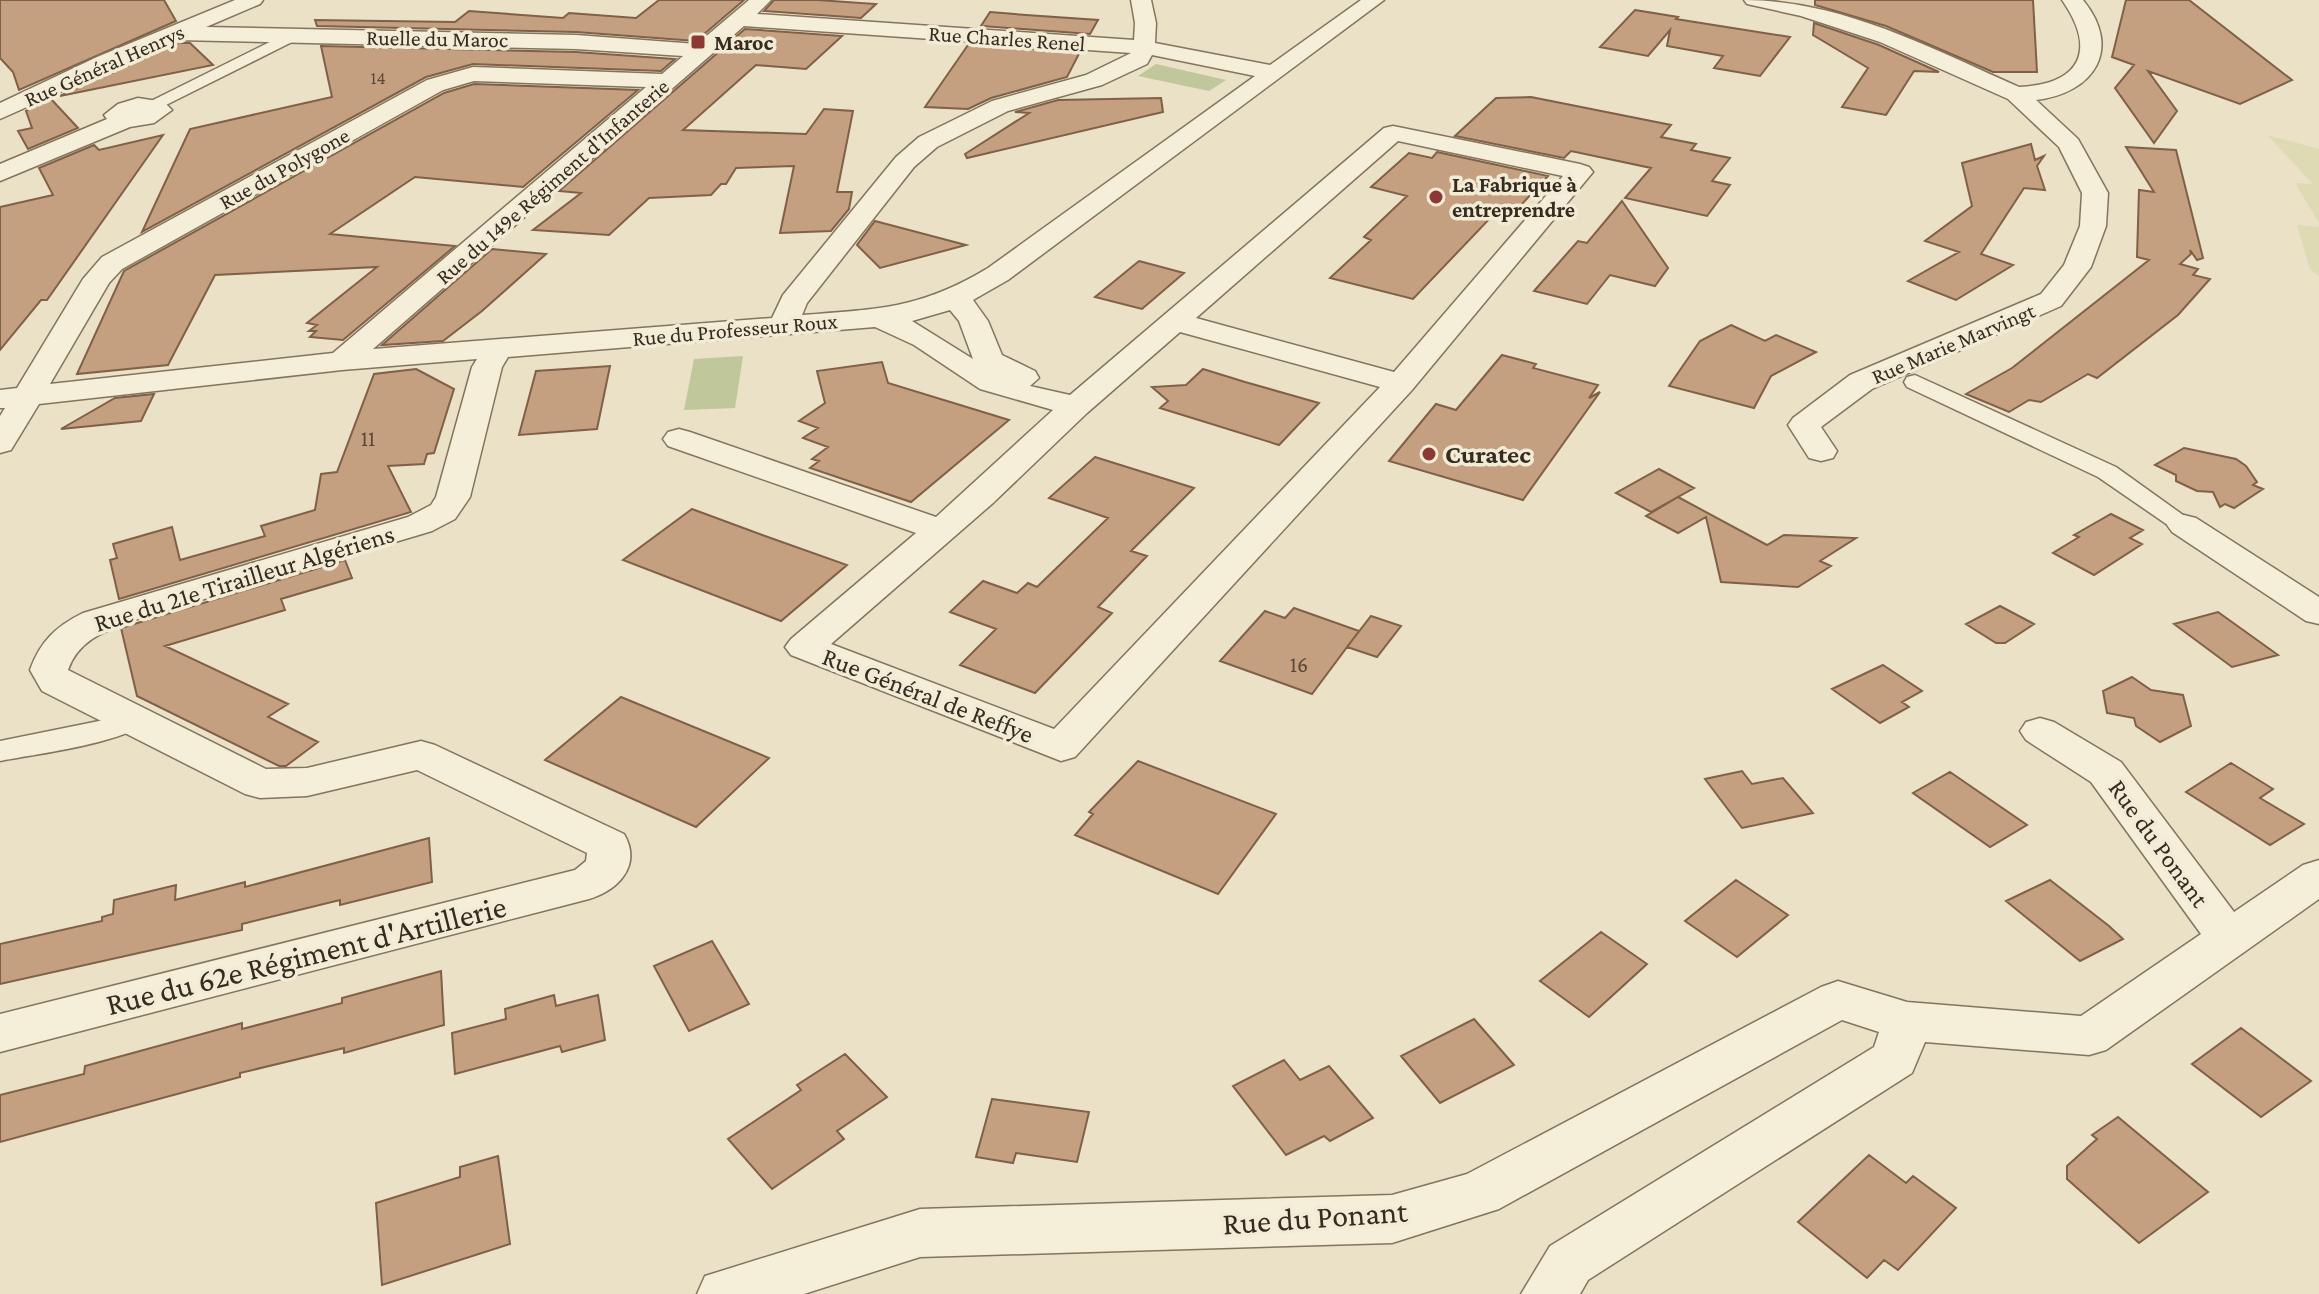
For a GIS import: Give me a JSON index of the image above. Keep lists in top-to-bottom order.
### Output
{
  "streets": {
    "street": [
      "Ruelle du Maroc",
      "Rue Charles Renel",
      "Rue Général Henrys",
      "Rue du Polygone",
      "Rue du 149e Régiment d'Infanterie",
      "Rue du Professeur Roux",
      "Rue Marie Marvingt",
      "Rue du 21e Tirailleur Algériens",
      "Rue Général de Reffye",
      "Rue du Ponant",
      "Rue du 62e Régiment d'Artillerie"
    ]
  },
  "crossings": [
    ["Ruelle du Maroc", "Rue Général Henrys"],
    ["Ruelle du Maroc", "Rue du 149e Régiment d'Infanterie"],
    ["Rue Charles Renel", "Rue du 149e Régiment d'Infanterie"],
    ["Rue Charles Renel", "Rue du Professeur Roux"],
    ["Rue du Polygone", "Rue du 149e Régiment d'Infanterie"],
    ["Rue du Polygone", "Rue du Professeur Roux"],
    ["Rue du 149e Régiment d'Infanterie", "Rue du Professeur Roux"],
    ["Rue du Professeur Roux", "Rue du 21e Tirailleur Algériens"],
    ["Rue du 21e Tirailleur Algériens", "Rue du 62e Régiment d'Artillerie"]
  ],
  "places": {
    "transit": ["Maroc"],
    "other": ["La Fabrique à entreprendre", "Curatec"]
  },
  "house_numbers": ["14", "11", "16"]
}
